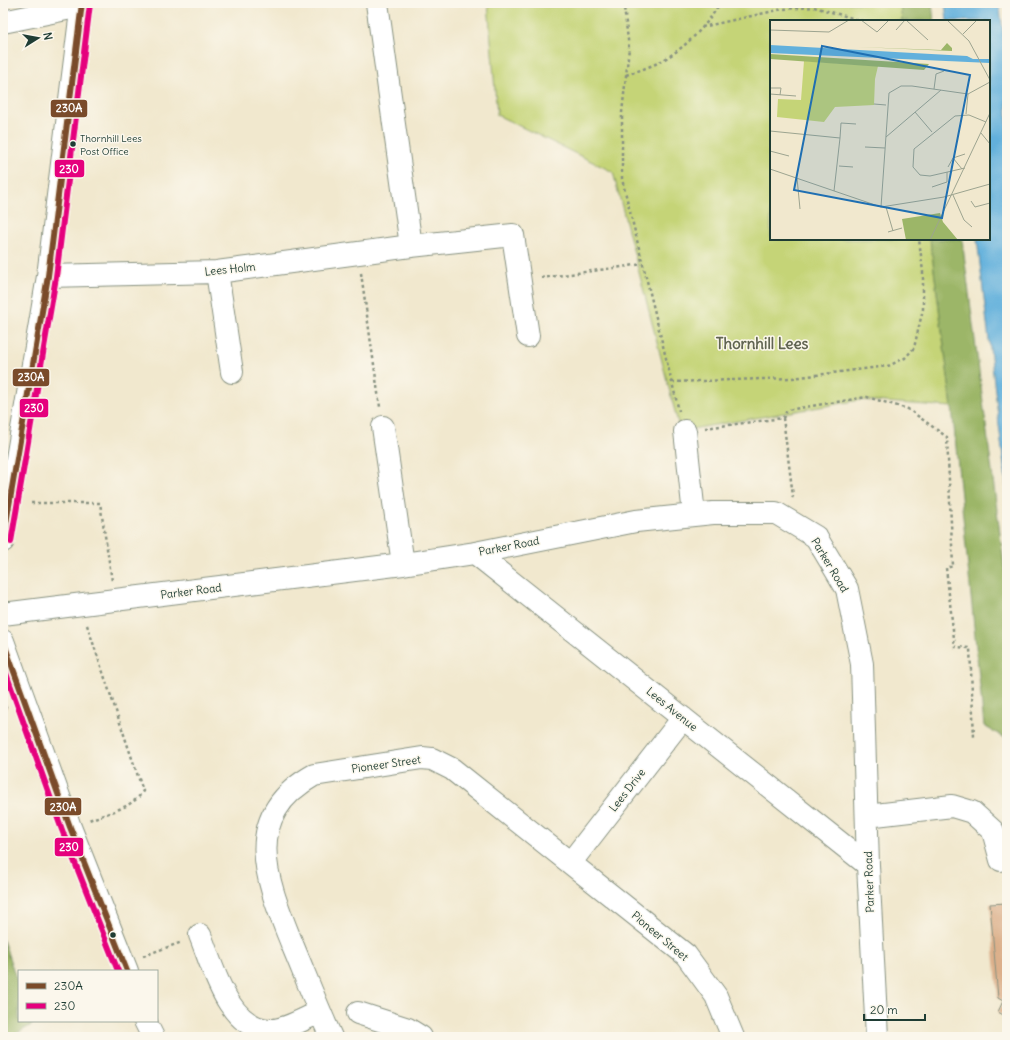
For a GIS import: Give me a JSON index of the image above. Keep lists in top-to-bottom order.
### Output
{
  "streets": {
    "street": [
      "Lees Holm",
      "Parker Road",
      "Lees Avenue",
      "Pioneer Street",
      "Lees Drive"
    ]
  },
  "crossings": [
    ["Parker Road", "Lees Avenue"],
    ["Lees Avenue", "Lees Drive"],
    ["Pioneer Street", "Lees Drive"]
  ],
  "districts": ["Thornhill Lees"],
  "places": ["Thornhill Lees Post Office"],
  "lines": ["transit line 230A", "transit line 230"],
  "legend": ["230A", "230"],
  "scale_bar": "20 m",
  "north": "right"
}
